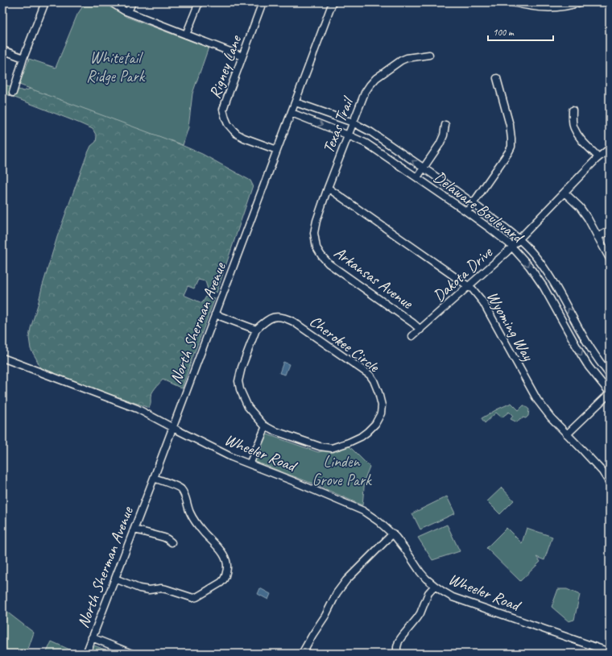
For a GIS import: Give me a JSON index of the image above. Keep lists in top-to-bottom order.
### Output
{
  "streets": {
    "street": [
      "Rigney Lane",
      "Texas Trail",
      "Delaware Boulevard",
      "Dakota Drive",
      "Arkansas Avenue",
      "North Sherman Avenue",
      "Wyoming Way",
      "Cherokee Circle",
      "Wheeler Road"
    ]
  },
  "crossings": [
    ["Rigney Lane", "North Sherman Avenue"],
    ["Texas Trail", "Delaware Boulevard"],
    ["Texas Trail", "Arkansas Avenue"],
    ["Texas Trail", "Wyoming Way"],
    ["Delaware Boulevard", "Dakota Drive"],
    ["Delaware Boulevard", "North Sherman Avenue"],
    ["Dakota Drive", "Arkansas Avenue"],
    ["Dakota Drive", "Wyoming Way"],
    ["North Sherman Avenue", "Wheeler Road"]
  ],
  "parks": ["Whitetail Ridge Park", "Linden Grove Park"],
  "scale_bar": "100 m"
}
